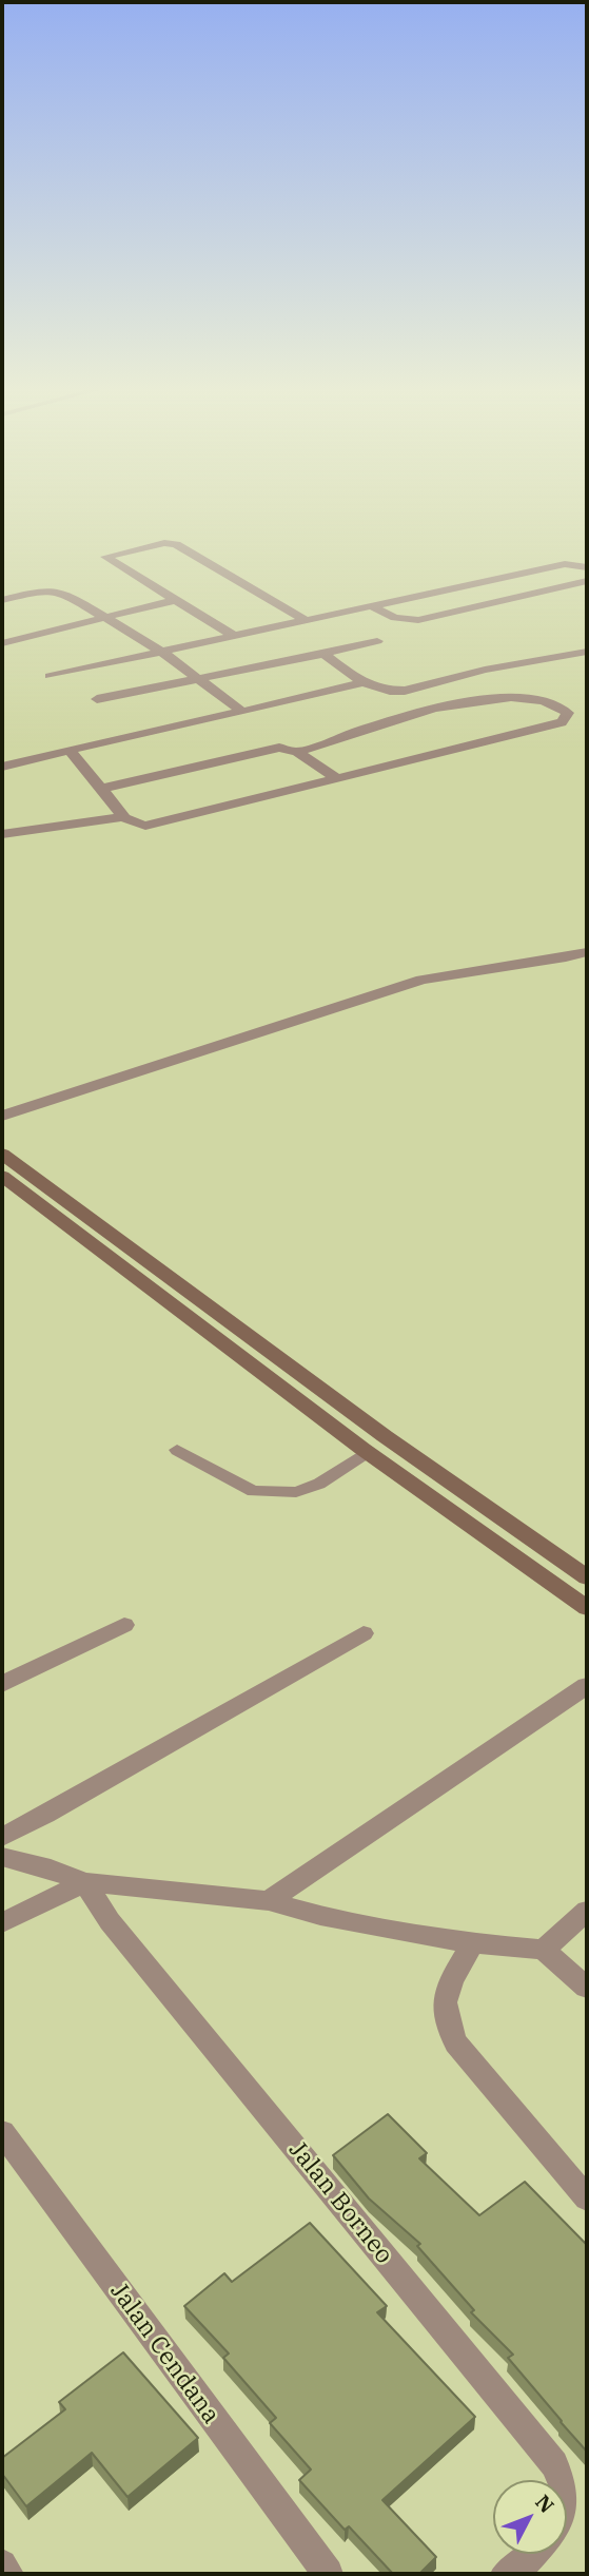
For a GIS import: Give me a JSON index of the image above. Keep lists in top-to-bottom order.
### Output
{
  "streets": {
    "street": ["Jalan Borneo", "Jalan Cendana"]
  },
  "north": "top right"
}
